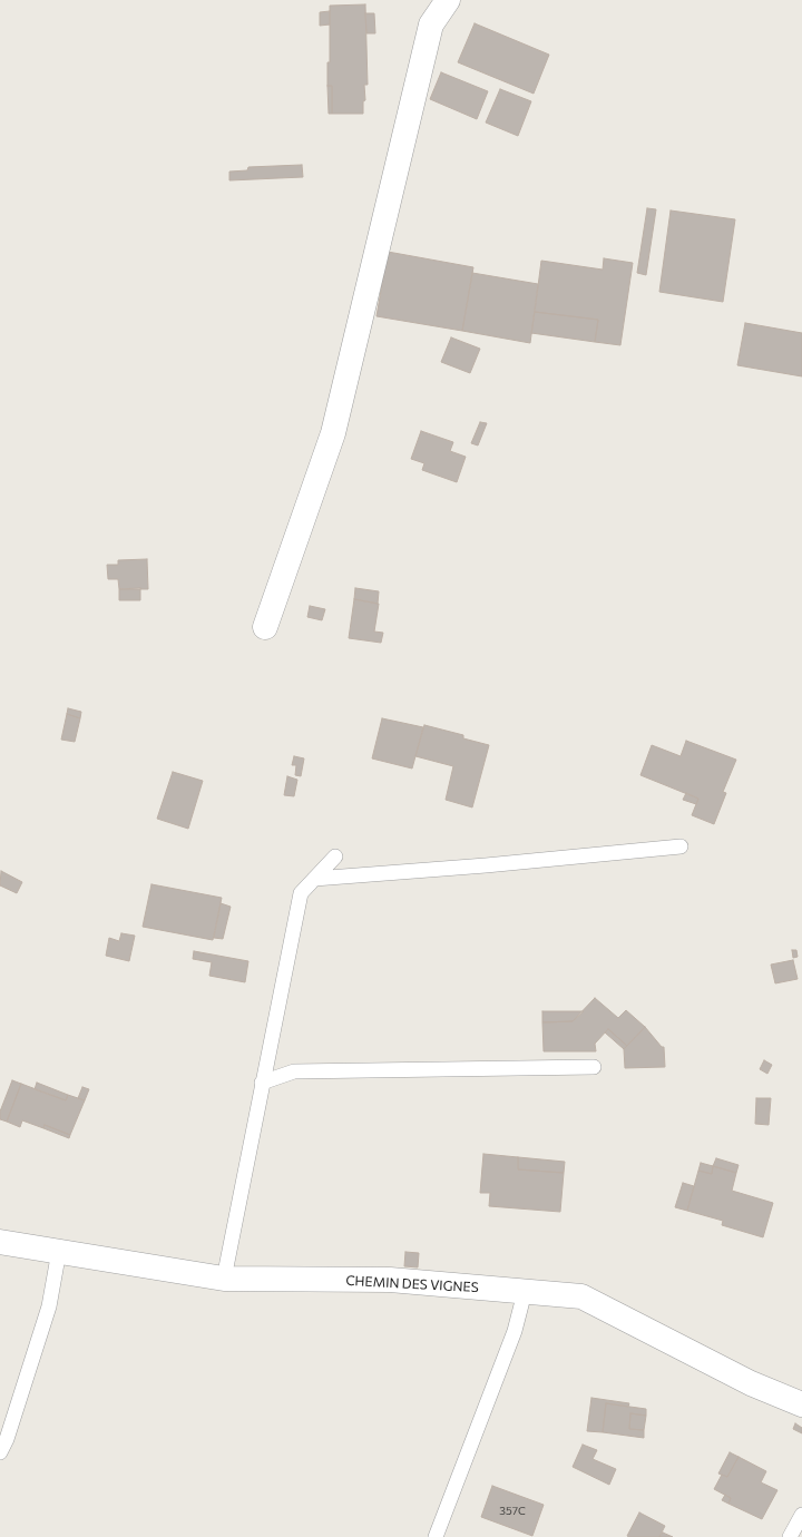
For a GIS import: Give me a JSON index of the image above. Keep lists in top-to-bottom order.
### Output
{
  "streets": {
    "street": ["CHEMIN DES VIGNES"]
  },
  "house_numbers": ["357C"]
}
